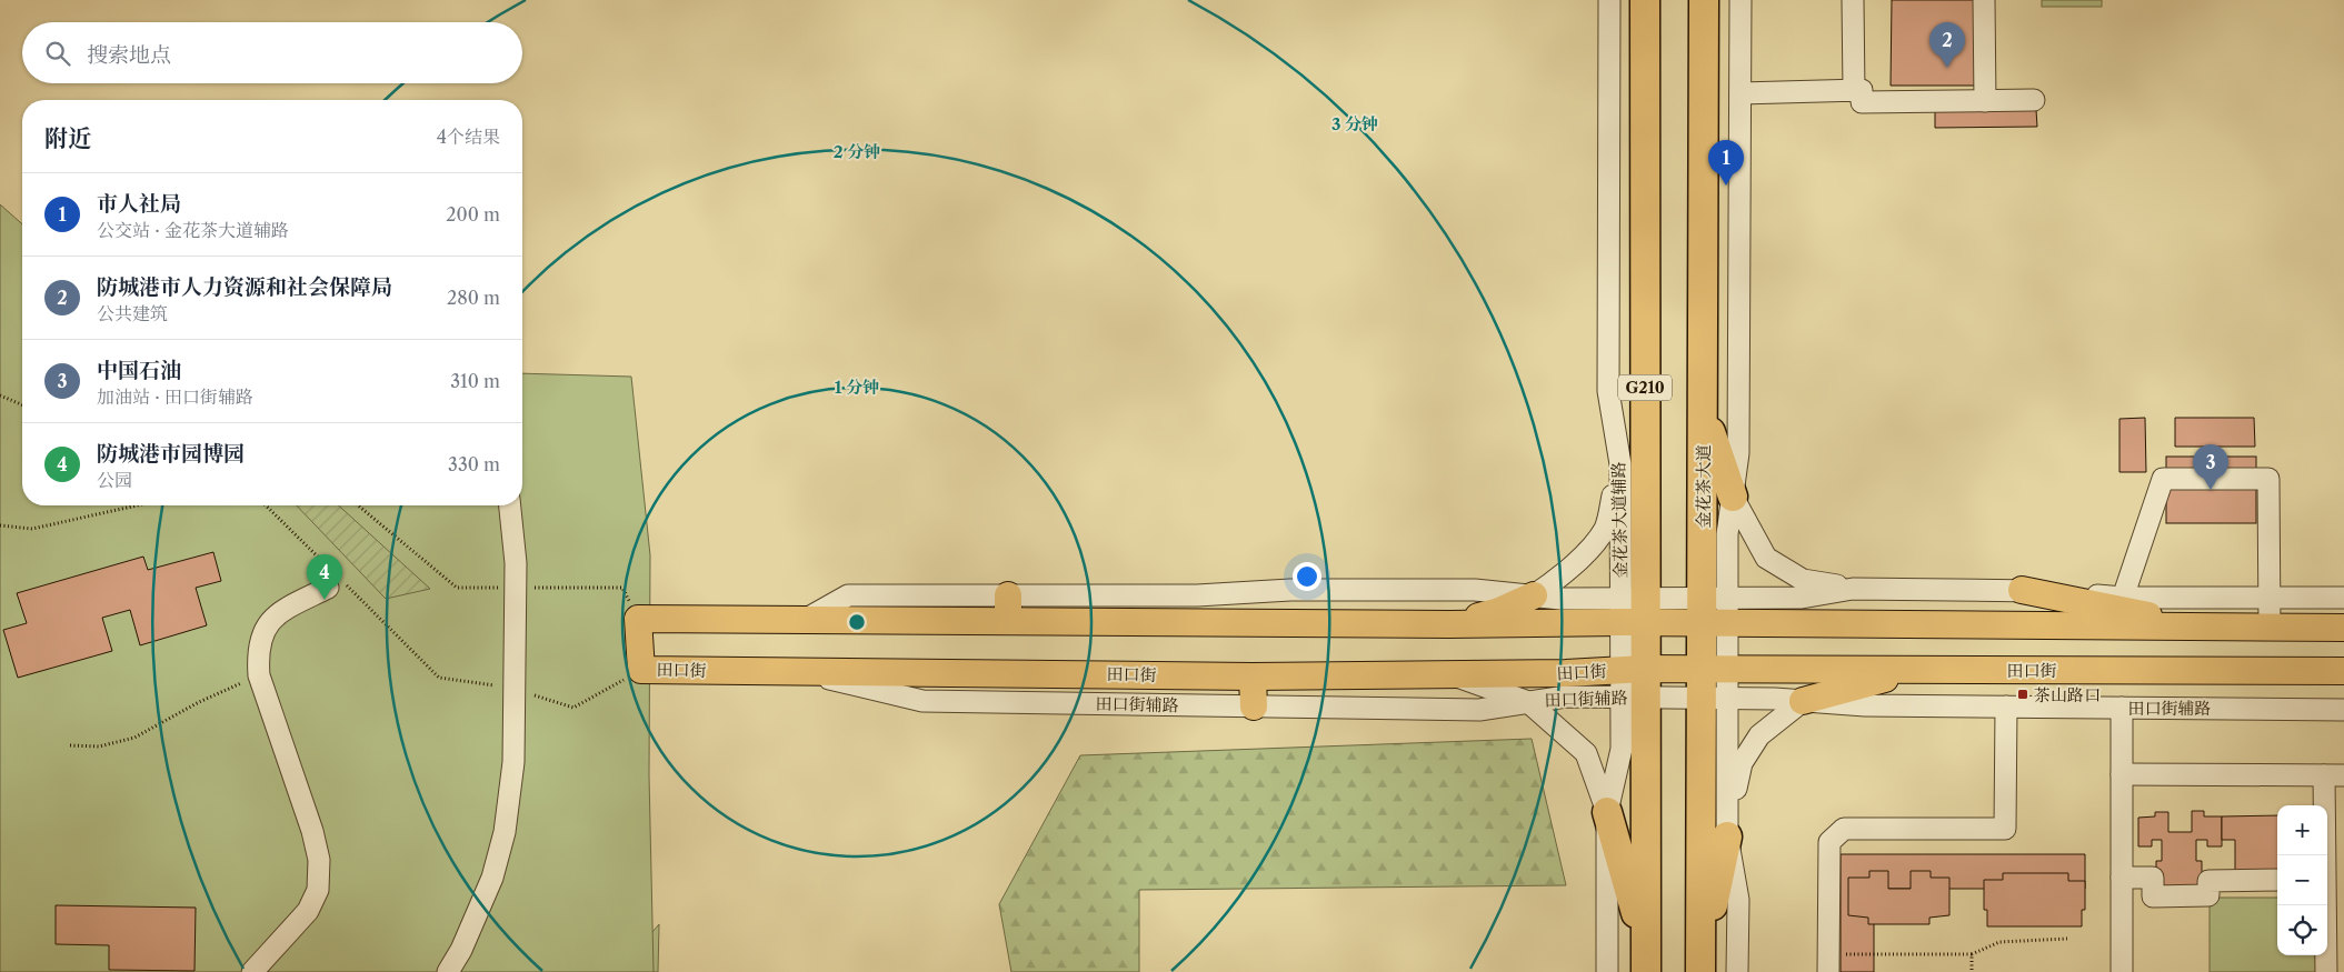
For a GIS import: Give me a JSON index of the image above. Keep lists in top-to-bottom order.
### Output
{
  "streets": {
    "highway": ["G210", "金花茶大道"],
    "main road": ["田口街"],
    "street": ["金花茶大道辅路", "田口街辅路"]
  },
  "crossings": [
    ["G210", "金花茶大道辅路"],
    ["G210", "田口街"],
    ["G210", "田口街辅路"],
    ["金花茶大道", "田口街"],
    ["金花茶大道", "田口街辅路"],
    ["田口街", "田口街辅路"]
  ],
  "places": {
    "transit": ["茶山路口"]
  },
  "page": {
    "pins": [
      "2",
      "1",
      "3",
      "4"
    ],
    "search": "搜索地点",
    "heading": ["附近", "4个结果"],
    "list": [
      {
        "mark": "1",
        "name": "市人社局",
        "note": "公交站 · 金花茶大道辅路",
        "value": "200 m"
      },
      {
        "mark": "2",
        "name": "防城港市人力资源和社会保障局",
        "note": "公共建筑",
        "value": "280 m"
      },
      {
        "mark": "3",
        "name": "中国石油",
        "note": "加油站 · 田口街辅路",
        "value": "310 m"
      },
      {
        "mark": "4",
        "name": "防城港市园博园",
        "note": "公园",
        "value": "330 m"
      }
    ],
    "map_buttons": ["+", "−"]
  },
  "rings": ["3 分钟", "2 分钟", "1 分钟"]
}
